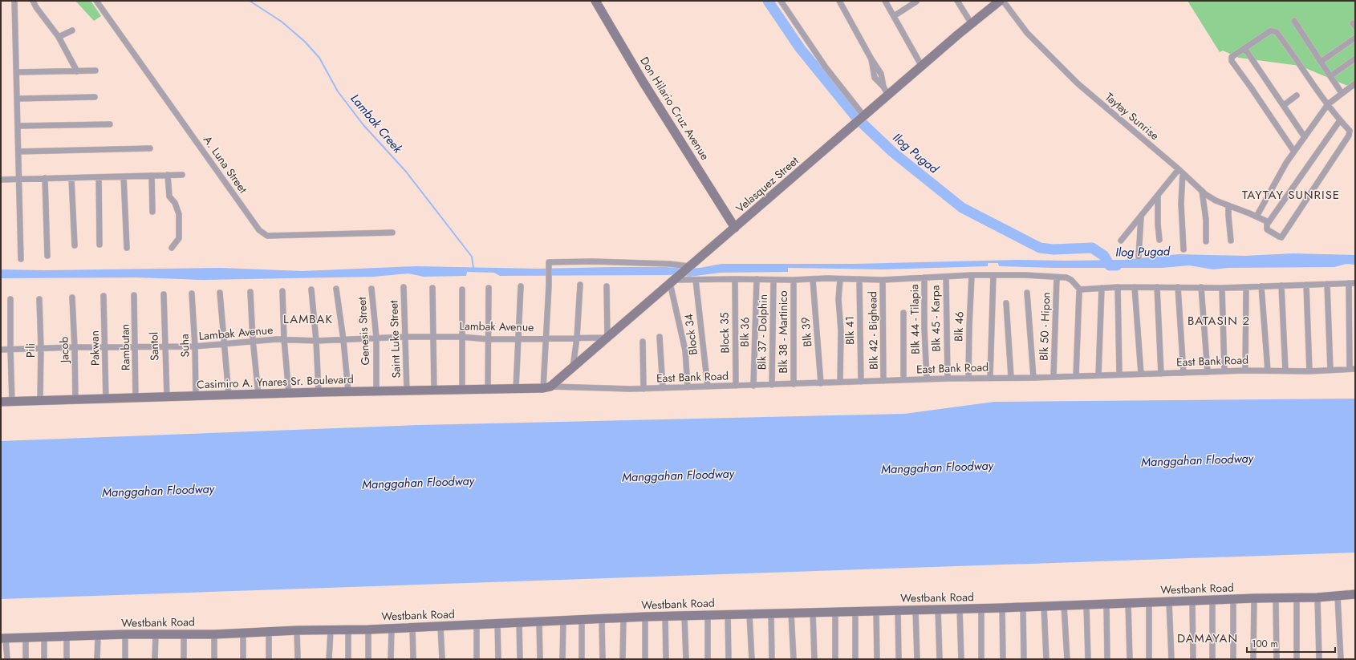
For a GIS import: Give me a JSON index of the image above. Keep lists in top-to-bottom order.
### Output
{
  "streets": {
    "street": [
      "Don Hilario Cruz Avenue",
      "Taytay Sunrise",
      "A. Luna Street",
      "Velasquez Street",
      "Blk 45 - Karpa",
      "Blk 44 - Tilapia",
      "Lambak Avenue",
      "Blk 46",
      "Blk 50 - Hipon",
      "Blk 41",
      "Blk 42 - Bighead",
      "Genesis Street",
      "Blk 36",
      "Blk 37 - Dolphin",
      "Blk 38 - Martinico",
      "Blk 39",
      "Block 35",
      "Block 34",
      "Saint Luke Street",
      "Suha",
      "Santol",
      "Rambutan",
      "Pakwan",
      "Jacob",
      "Pili",
      "East Bank Road",
      "Casimiro A. Ynares Sr. Boulevard",
      "Westbank Road"
    ]
  },
  "crossings": [
    ["Don Hilario Cruz Avenue", "Velasquez Street"],
    ["Velasquez Street", "Lambak Avenue"],
    ["Velasquez Street", "East Bank Road"],
    ["Velasquez Street", "Casimiro A. Ynares Sr. Boulevard"],
    ["Blk 45 - Karpa", "East Bank Road"],
    ["Blk 44 - Tilapia", "East Bank Road"],
    ["Lambak Avenue", "Genesis Street"],
    ["Lambak Avenue", "Saint Luke Street"],
    ["Lambak Avenue", "Suha"],
    ["Lambak Avenue", "Santol"],
    ["Lambak Avenue", "Rambutan"],
    ["Lambak Avenue", "Pakwan"],
    ["Lambak Avenue", "Jacob"],
    ["Lambak Avenue", "Pili"],
    ["Blk 46", "East Bank Road"],
    ["Blk 50 - Hipon", "East Bank Road"],
    ["Blk 41", "East Bank Road"],
    ["Blk 42 - Bighead", "East Bank Road"],
    ["Genesis Street", "Casimiro A. Ynares Sr. Boulevard"],
    ["Blk 36", "East Bank Road"],
    ["Blk 37 - Dolphin", "East Bank Road"],
    ["Blk 38 - Martinico", "East Bank Road"],
    ["Blk 39", "East Bank Road"],
    ["Block 35", "East Bank Road"],
    ["Block 34", "East Bank Road"],
    ["Saint Luke Street", "Casimiro A. Ynares Sr. Boulevard"],
    ["Suha", "Casimiro A. Ynares Sr. Boulevard"],
    ["Santol", "Casimiro A. Ynares Sr. Boulevard"],
    ["Rambutan", "Casimiro A. Ynares Sr. Boulevard"],
    ["Pakwan", "Casimiro A. Ynares Sr. Boulevard"],
    ["Jacob", "Casimiro A. Ynares Sr. Boulevard"],
    ["Pili", "Casimiro A. Ynares Sr. Boulevard"],
    ["East Bank Road", "Casimiro A. Ynares Sr. Boulevard"]
  ],
  "districts": [
    "TAYTAY SUNRISE",
    "LAMBAK",
    "BATASIN 2",
    "DAMAYAN"
  ],
  "water": ["Lambak Creek", "Ilog Pugad", "Manggahan Floodway"],
  "scale_bar": "100 m"
}
